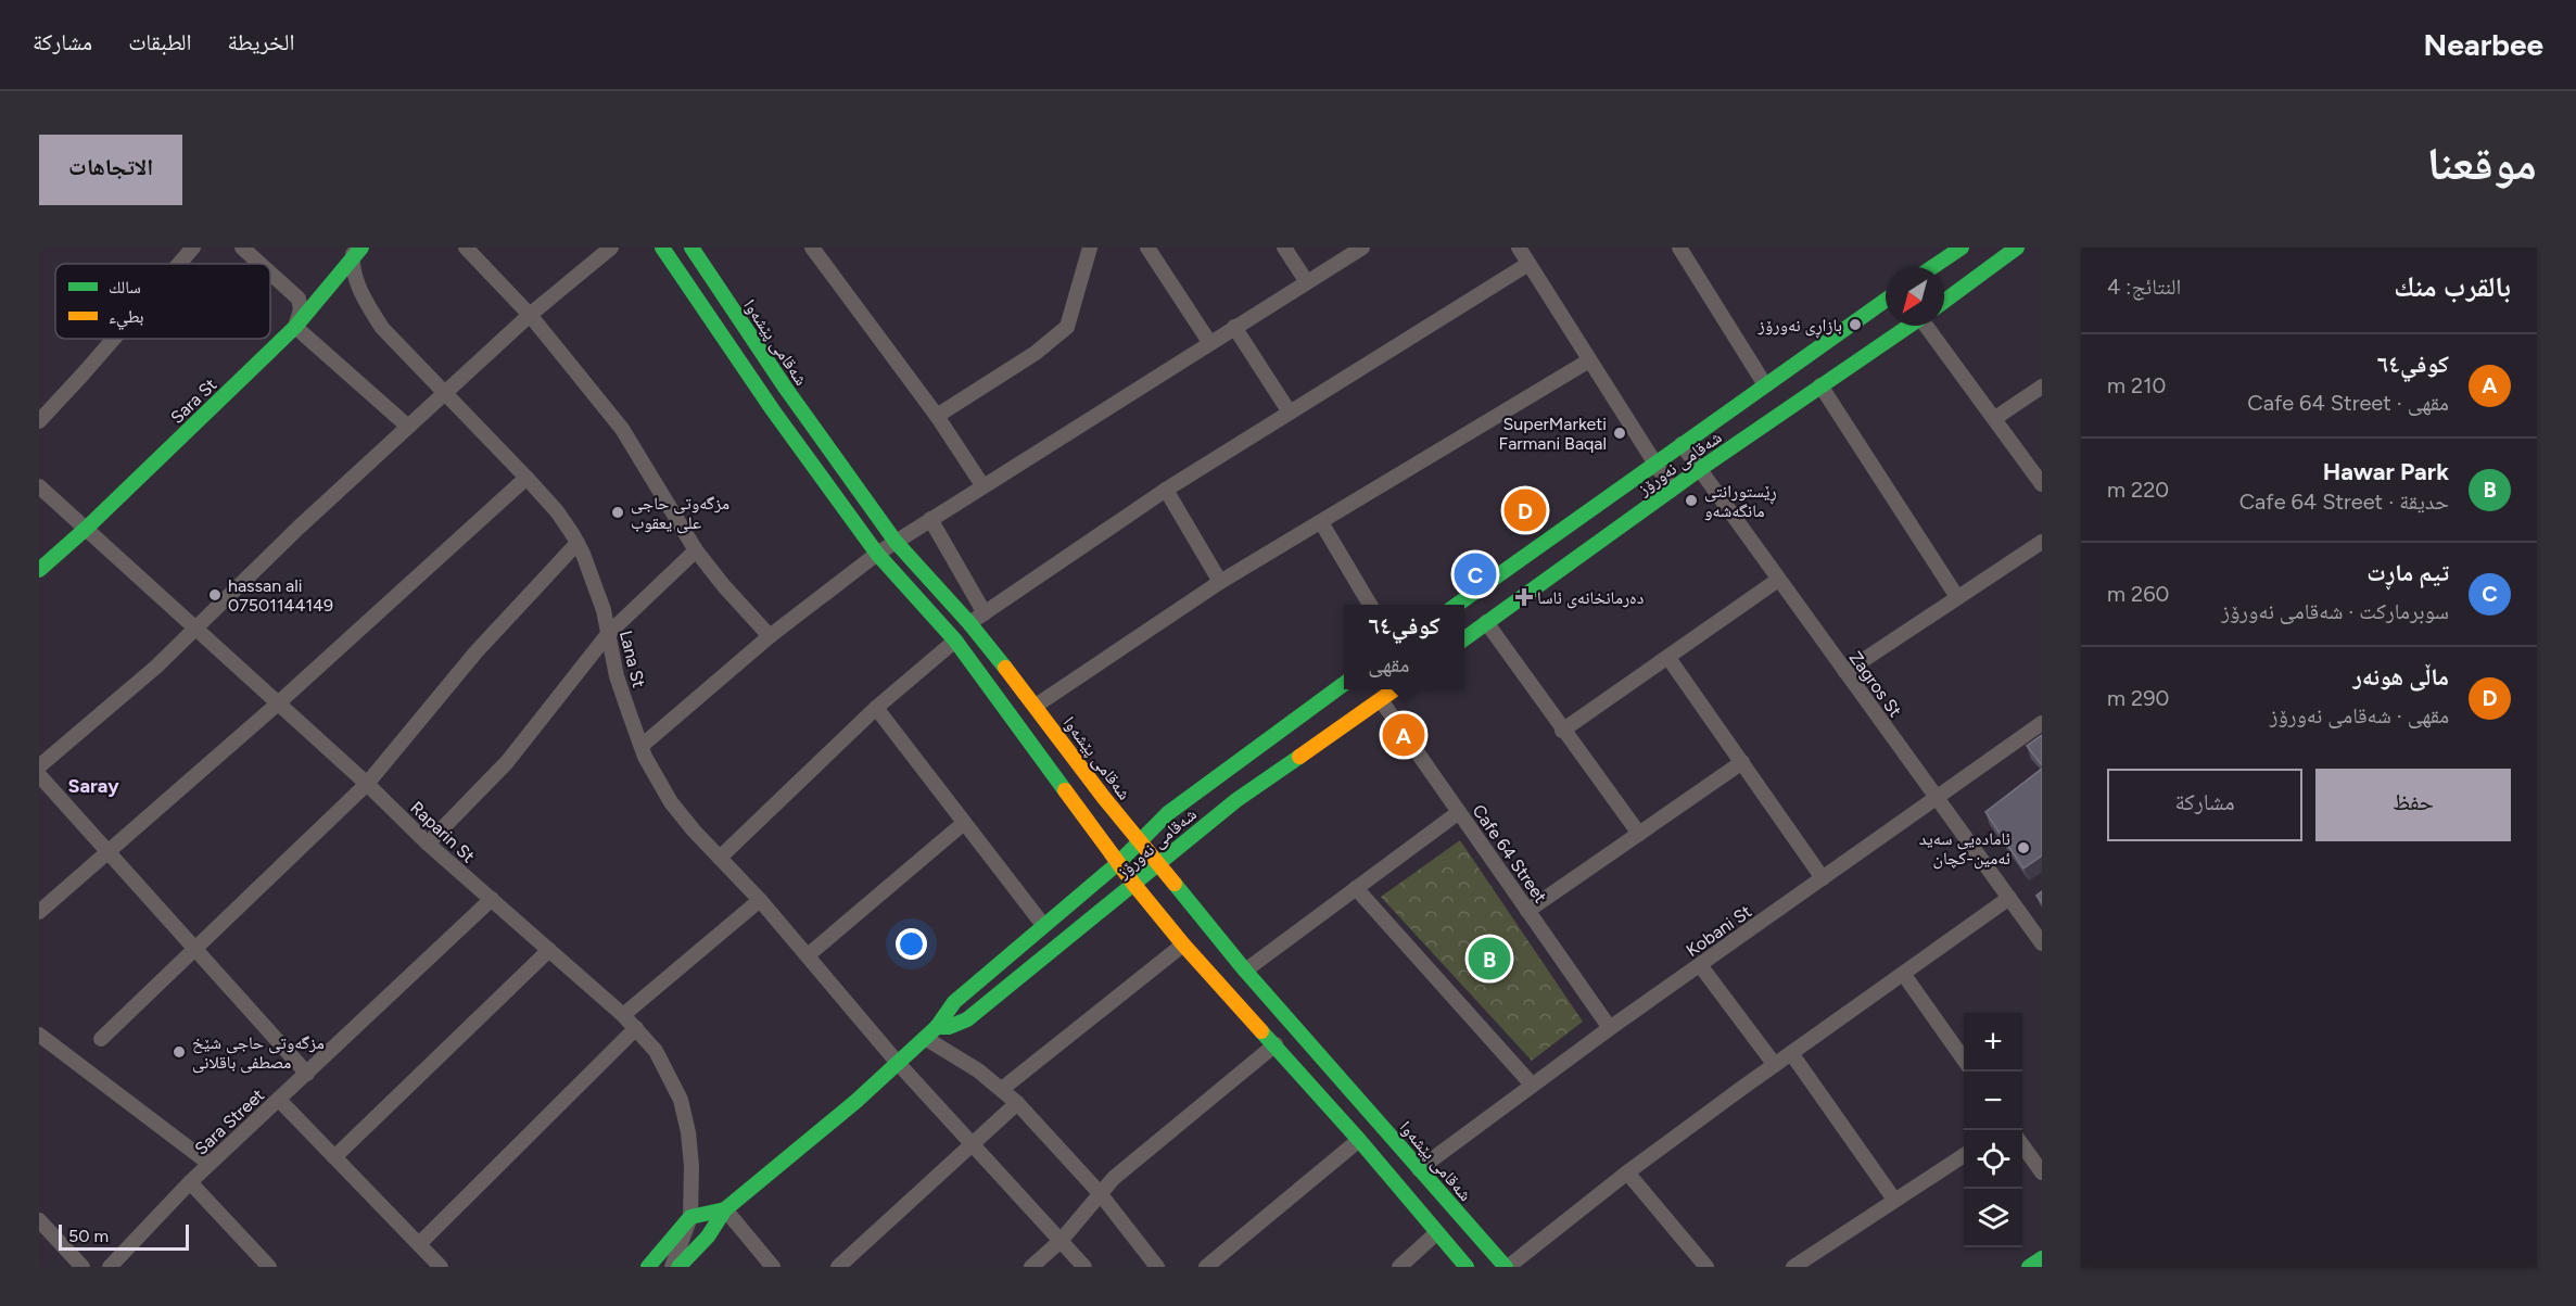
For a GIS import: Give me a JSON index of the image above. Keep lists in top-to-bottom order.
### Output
{
  "streets": {
    "main road": ["شەقامی پێشەوا", "Sara St", "شەقامی نەورۆز"],
    "street": [
      "Lana St",
      "Zagros St",
      "Raparin St",
      "Cafe 64 Street",
      "Kobani St",
      "Sara Street"
    ]
  },
  "crossings": [
    ["شەقامی پێشەوا", "شەقامی نەورۆز"],
    ["شەقامی پێشەوا", "Kobani St"],
    ["Sara St", "Lana St"],
    ["Sara St", "Raparin St"],
    ["شەقامی نەورۆز", "Lana St"],
    ["شەقامی نەورۆز", "Zagros St"],
    ["شەقامی نەورۆز", "Raparin St"],
    ["شەقامی نەورۆز", "Cafe 64 Street"],
    ["Zagros St", "Kobani St"],
    ["Raparin St", "Sara Street"],
    ["Cafe 64 Street", "Kobani St"]
  ],
  "districts": ["Saray"],
  "places": {
    "other": [
      "بازاڕی نەورۆز",
      "SuperMarketi Farmani Baqal",
      "ڕێستورانتی مانگەشەو",
      "مزگەوتی حاجی علی یعقوب",
      "hassan ali 07501144149",
      "ئامادەیی سەید ئەمین-کچان",
      "مزگەوتی حاجی شێخ مصطفی باقلانی"
    ],
    "health": ["دەرمانخانەی ئاسا"]
  },
  "legend": ["سالك", "بطيء"],
  "scale_bar": "50 m",
  "north": "bottom left",
  "page": {
    "header": "Nearbee",
    "nav": ["الخريطة", "الطبقات", "مشاركة"],
    "title": "موقعنا",
    "buttons": [
      "الاتجاهات",
      ["حفظ", "مشاركة"]
    ],
    "heading": ["بالقرب منك", "النتائج: 4"],
    "list": [
      {
        "mark": "A",
        "name": "كوفي٦٤",
        "note": "مقهى · Cafe 64 Street",
        "value": "210 m"
      },
      {
        "mark": "B",
        "name": "Hawar Park",
        "note": "حديقة · Cafe 64 Street",
        "value": "220 m"
      },
      {
        "mark": "C",
        "name": "تیم ماڕت",
        "note": "سوبرماركت · شەقامی نەورۆز",
        "value": "260 m"
      },
      {
        "mark": "D",
        "name": "ماڵی هونەر",
        "note": "مقهى · شەقامی نەورۆز",
        "value": "290 m"
      }
    ],
    "pins": [
      "D",
      "C",
      "A",
      "B"
    ],
    "popup": ["كوفي٦٤", "مقهى"],
    "map_buttons": ["+", "−"],
    "scale": "50 m"
  }
}
